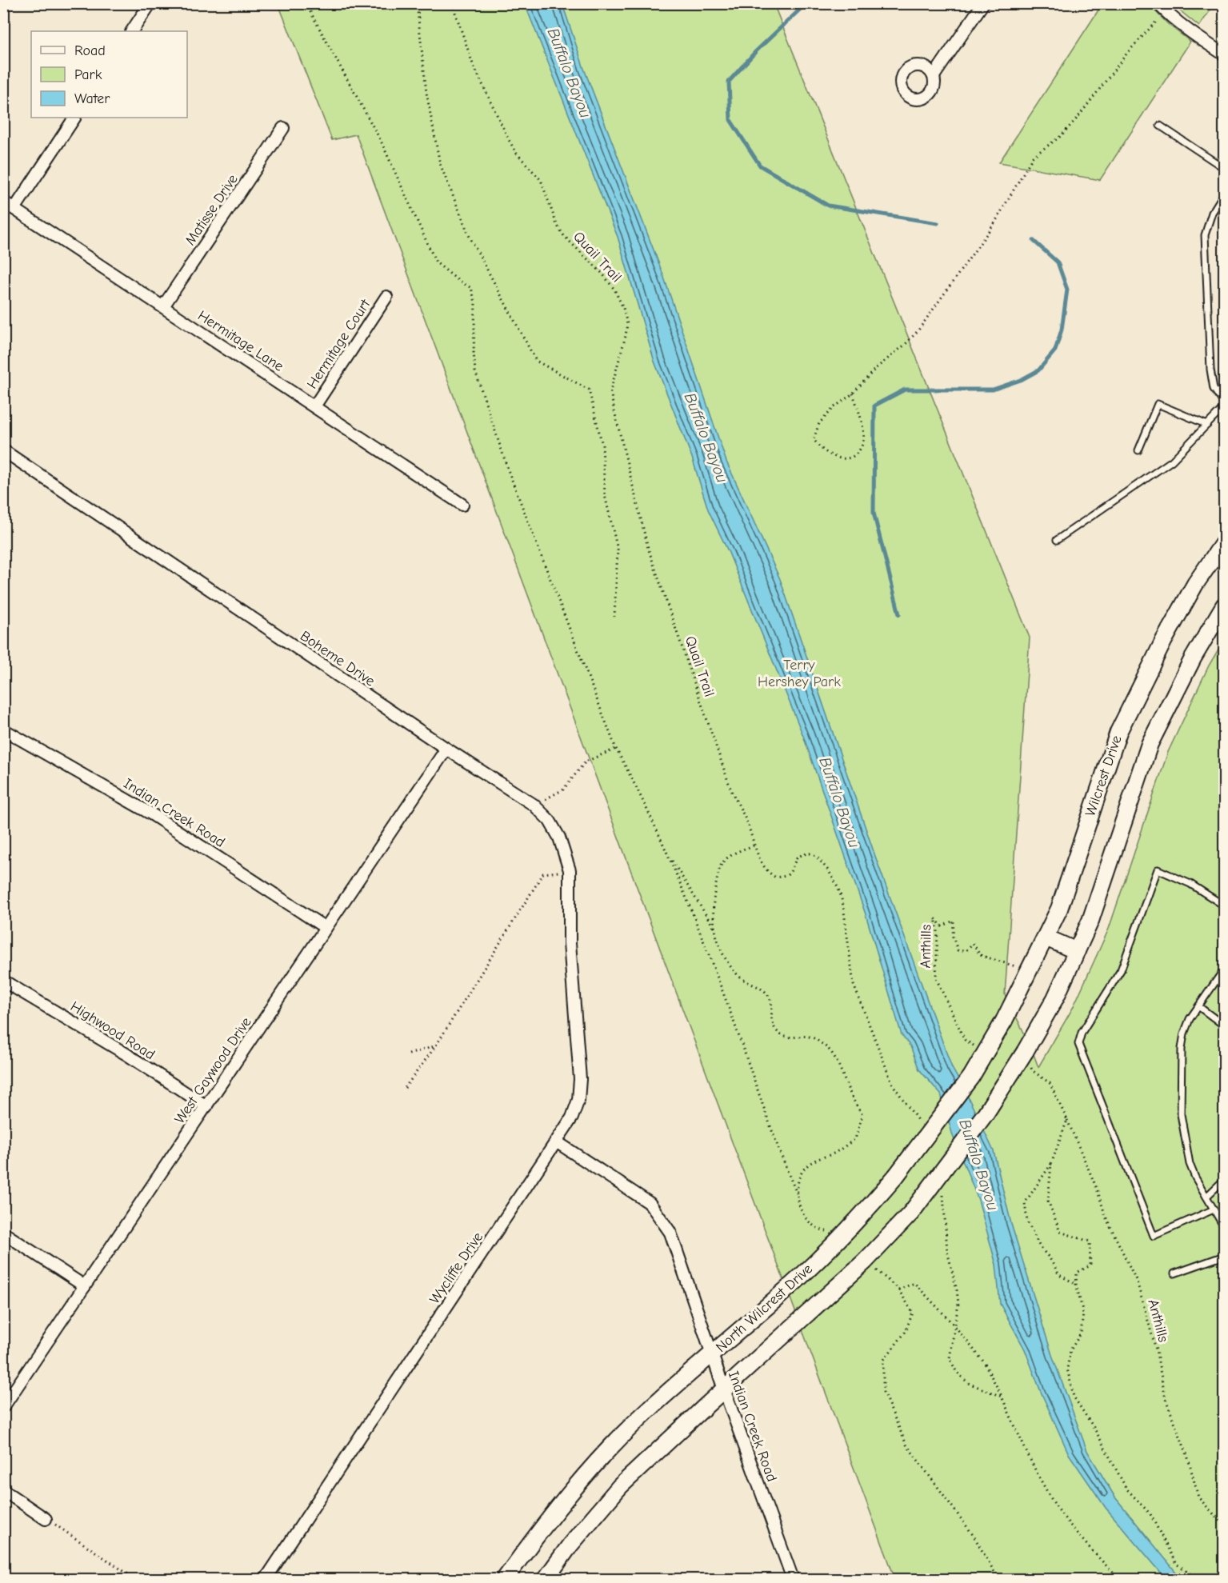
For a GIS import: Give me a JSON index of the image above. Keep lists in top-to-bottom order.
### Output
{
  "streets": {
    "main road": ["Wilcrest Drive", "North Wilcrest Drive"],
    "street": [
      "Matisse Drive",
      "Hermitage Lane",
      "Hermitage Court",
      "Boheme Drive",
      "Indian Creek Road",
      "Highwood Road",
      "West Gaywood Drive",
      "Wycliffe Drive"
    ],
    "path": ["Quail Trail", "Anthills"]
  },
  "crossings": [
    ["Matisse Drive", "Hermitage Lane"],
    ["Hermitage Lane", "Hermitage Court"],
    ["Boheme Drive", "West Gaywood Drive"],
    ["Boheme Drive", "Wycliffe Drive"],
    ["Wilcrest Drive", "Anthills"],
    ["Wilcrest Drive", "North Wilcrest Drive"],
    ["Indian Creek Road", "West Gaywood Drive"],
    ["Indian Creek Road", "Wycliffe Drive"],
    ["Indian Creek Road", "North Wilcrest Drive"],
    ["Highwood Road", "West Gaywood Drive"]
  ],
  "water": ["Buffalo Bayou"],
  "parks": ["Terry Hershey Park"],
  "legend": ["Road", "Park", "Water"]
}
